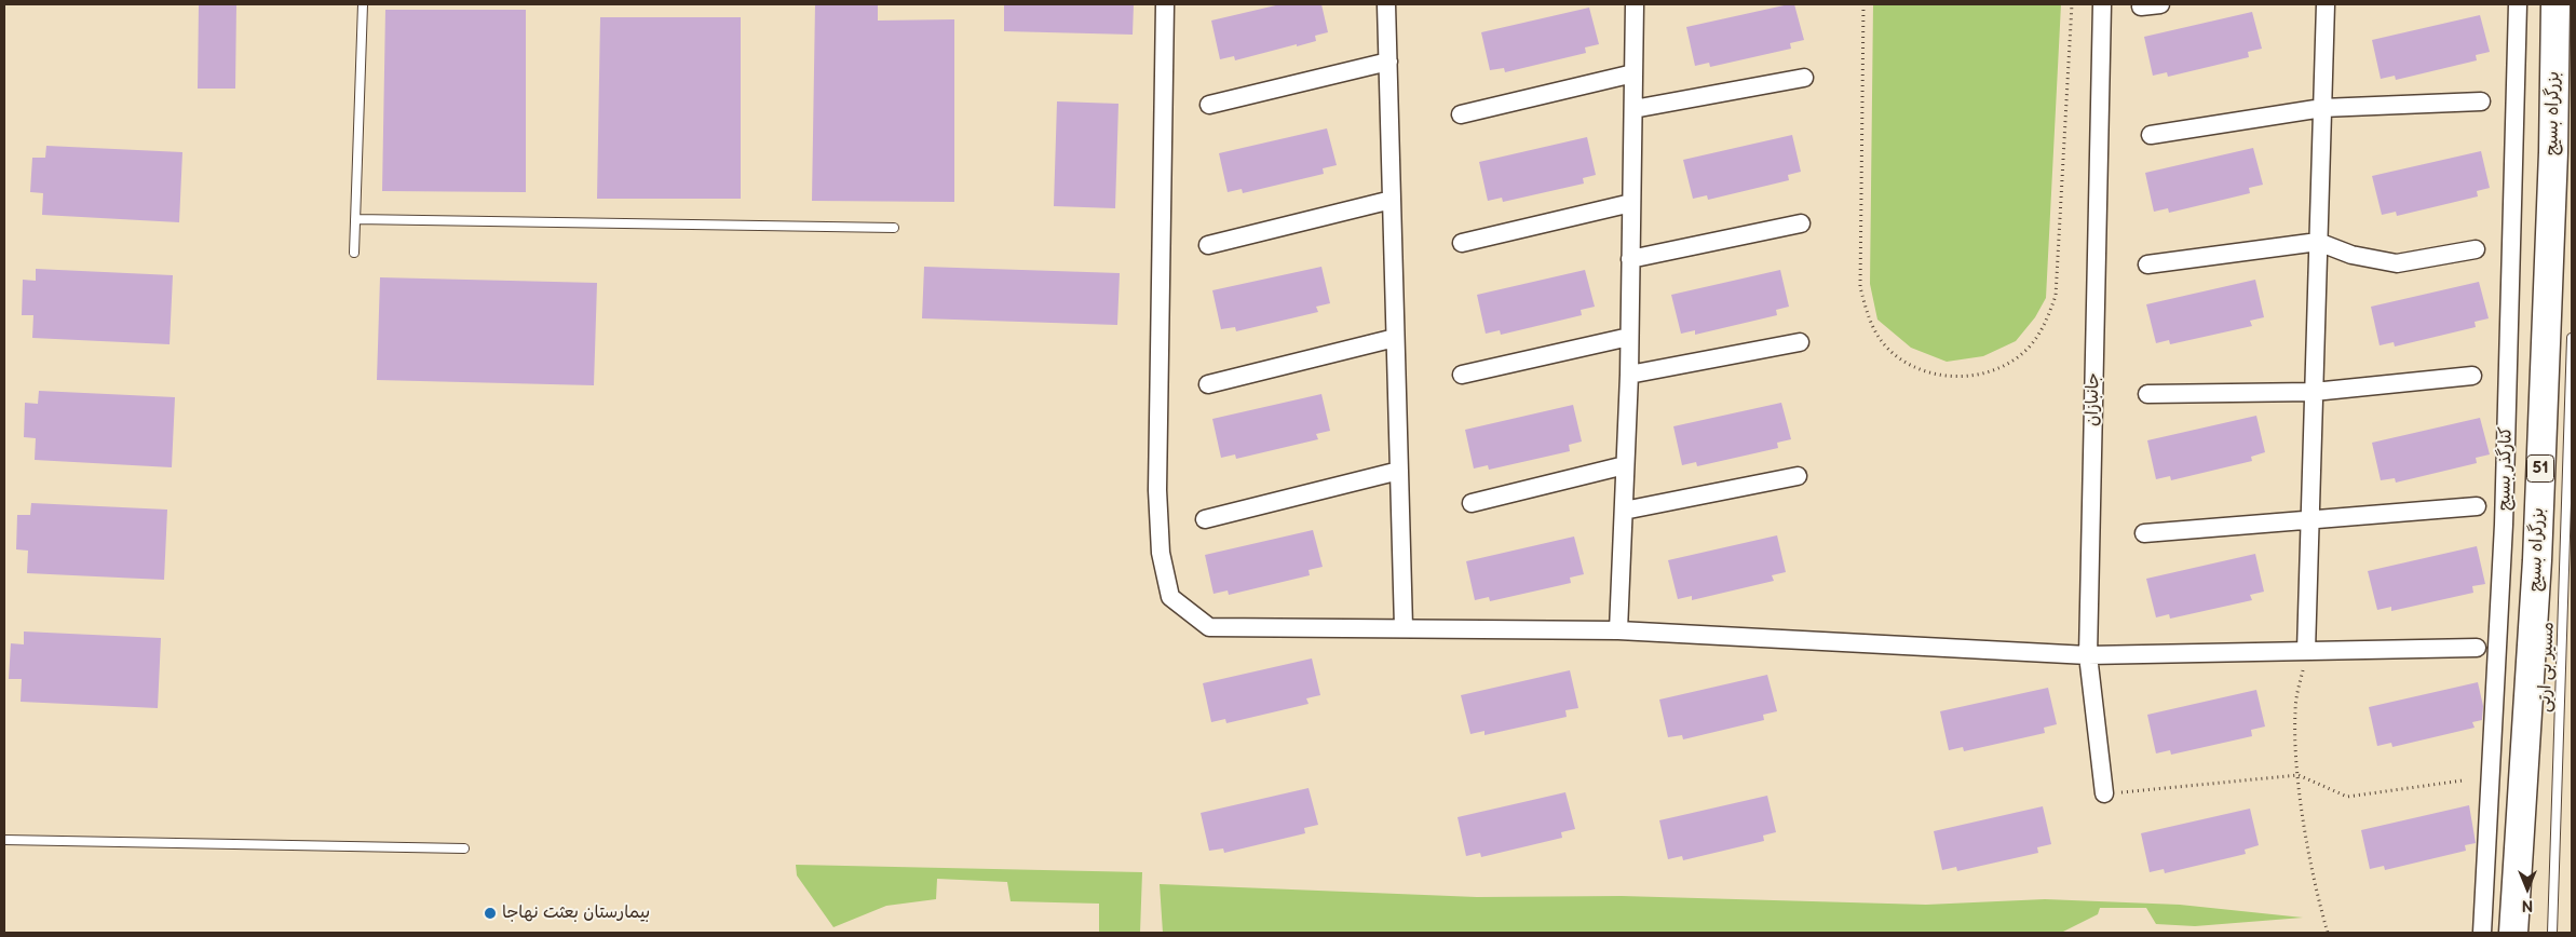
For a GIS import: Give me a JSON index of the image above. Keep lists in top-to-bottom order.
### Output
{
  "streets": {
    "highway": ["بزرگراه بسیج", "51"],
    "street": ["جانبازان", "کنارگذر بسیج"],
    "lane": ["مسیر بی ارتی"]
  },
  "places": ["بیمارستان بعثت نهاجا"],
  "north": "bottom"
}
